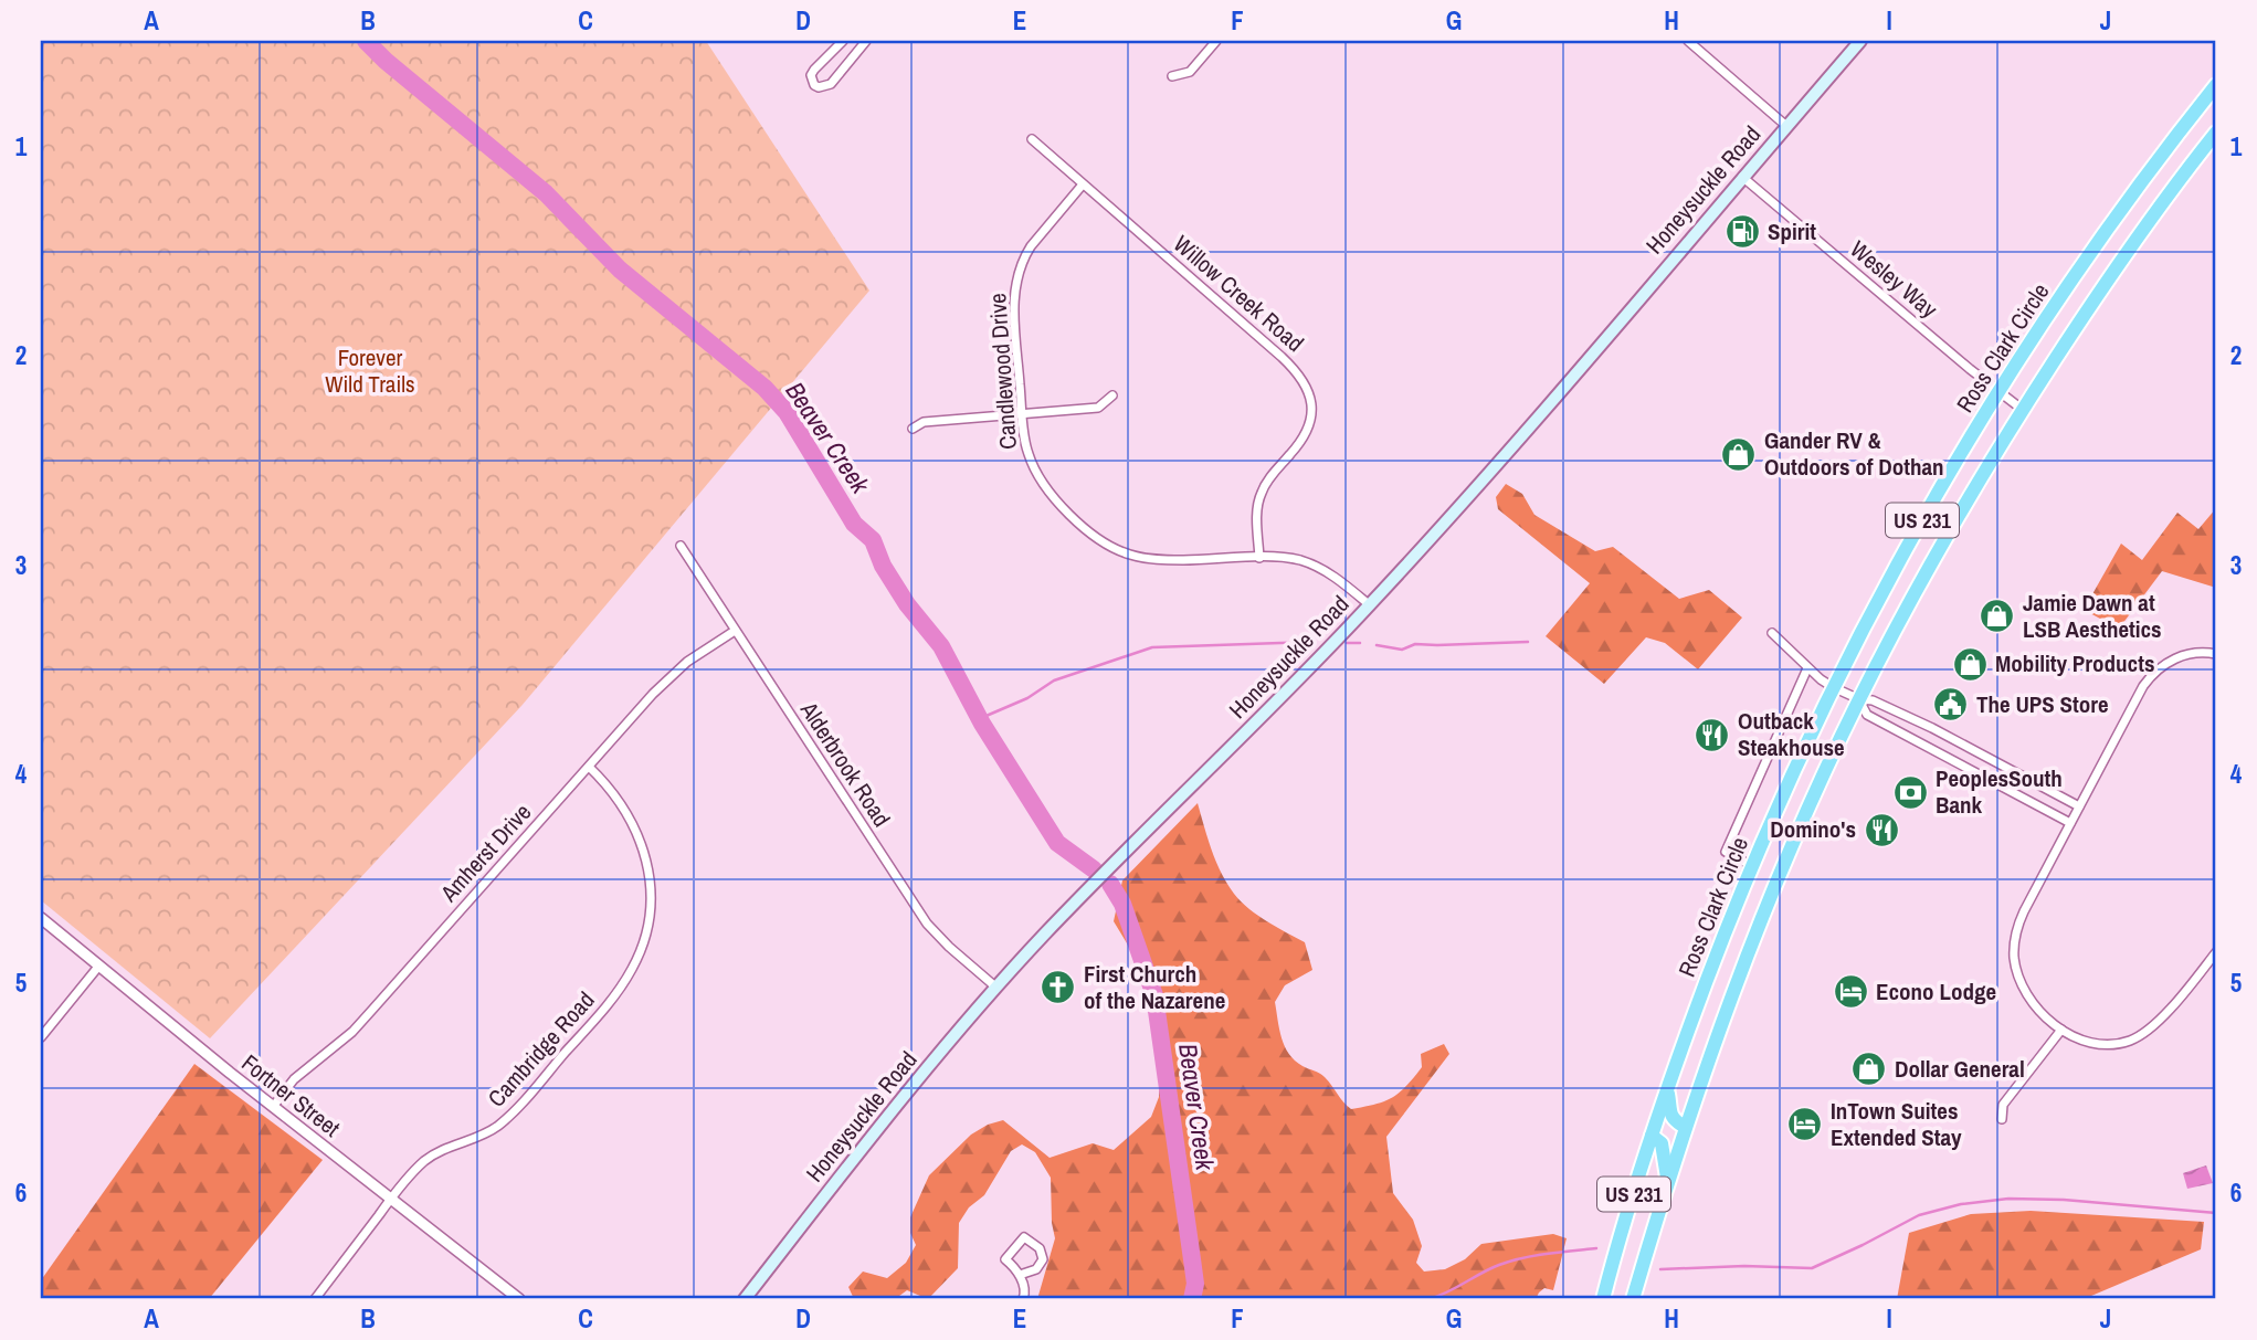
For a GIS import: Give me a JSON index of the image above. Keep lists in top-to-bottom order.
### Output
{
  "streets": {
    "highway": ["Ross Clark Circle", "US 231"],
    "main road": ["Honeysuckle Road"],
    "street": [
      "Wesley Way",
      "Willow Creek Road",
      "Candlewood Drive",
      "Alderbrook Road",
      "Amherst Drive",
      "Cambridge Road",
      "Fortner Street"
    ]
  },
  "crossings": [
    ["Honeysuckle Road", "Wesley Way"],
    ["Honeysuckle Road", "Candlewood Drive"],
    ["Honeysuckle Road", "Alderbrook Road"],
    ["Wesley Way", "Ross Clark Circle"],
    ["Wesley Way", "US 231"],
    ["Willow Creek Road", "Candlewood Drive"],
    ["Alderbrook Road", "Amherst Drive"],
    ["Amherst Drive", "Cambridge Road"],
    ["Amherst Drive", "Fortner Street"],
    ["Cambridge Road", "Fortner Street"]
  ],
  "water": ["Beaver Creek"],
  "parks": ["Forever Wild Trails"],
  "places": {
    "fuel station": ["Spirit"],
    "shop": [
      "Gander RV & Outdoors of Dothan",
      "Jamie Dawn at LSB Aesthetics",
      "Mobility Products",
      "Dollar General"
    ],
    "public building": ["The UPS Store"],
    "restaurant": ["Outback Steakhouse", "Domino's"],
    "bank": ["PeoplesSouth Bank"],
    "church": ["First Church of the Nazarene"],
    "hotel": ["Econo Lodge", "InTown Suites Extended Stay"]
  },
  "grid": {
    "columns": [
      "A",
      "B",
      "C",
      "D",
      "E",
      "F",
      "G",
      "H",
      "I",
      "J"
    ],
    "rows": [
      "1",
      "2",
      "3",
      "4",
      "5",
      "6"
    ]
  }
}
